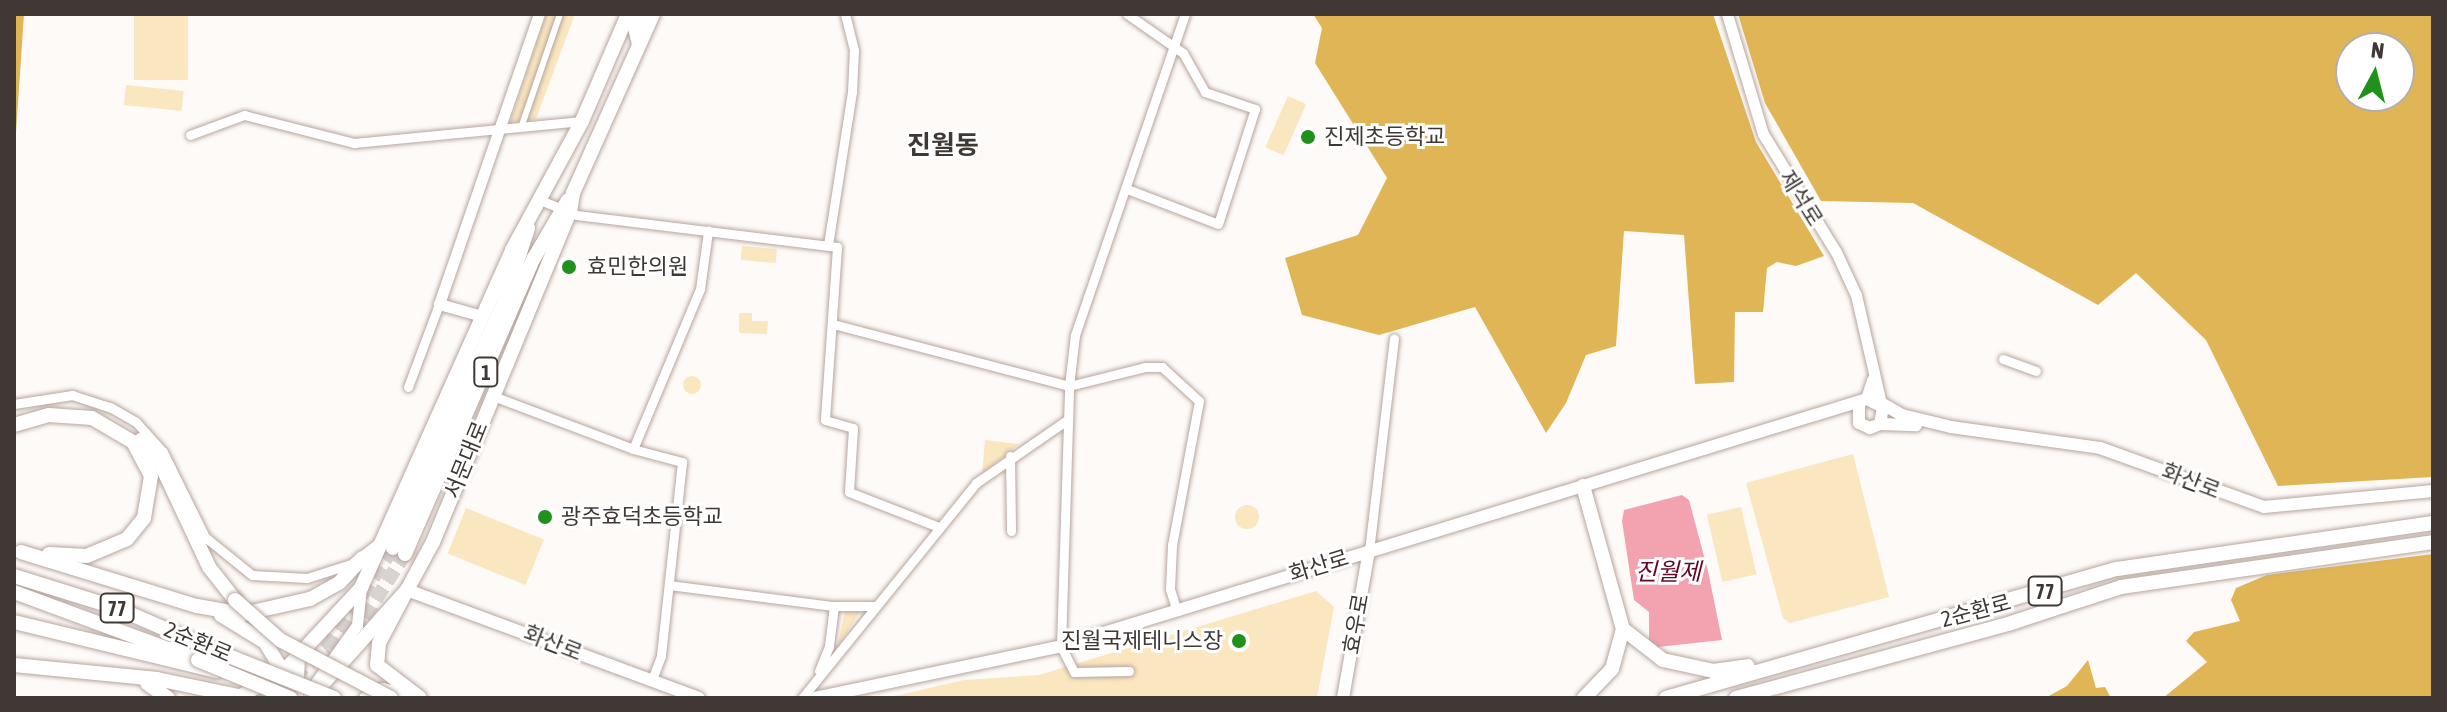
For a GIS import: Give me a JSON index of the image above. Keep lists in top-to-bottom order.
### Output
{
  "streets": {
    "main road": [
      "1",
      "서문대로",
      "화산로",
      "77",
      "2순환로",
      "효우로"
    ],
    "street": ["제석로"]
  },
  "crossings": [
    ["제석로", "화산로"],
    ["서문대로", "화산로"],
    ["화산로", "효우로"]
  ],
  "districts": ["진월동"],
  "water": ["진월제"],
  "places": [
    "진제초등학교",
    "효민한의원",
    "광주효덕초등학교",
    "진월국제테니스장"
  ],
  "north": "top"
}
